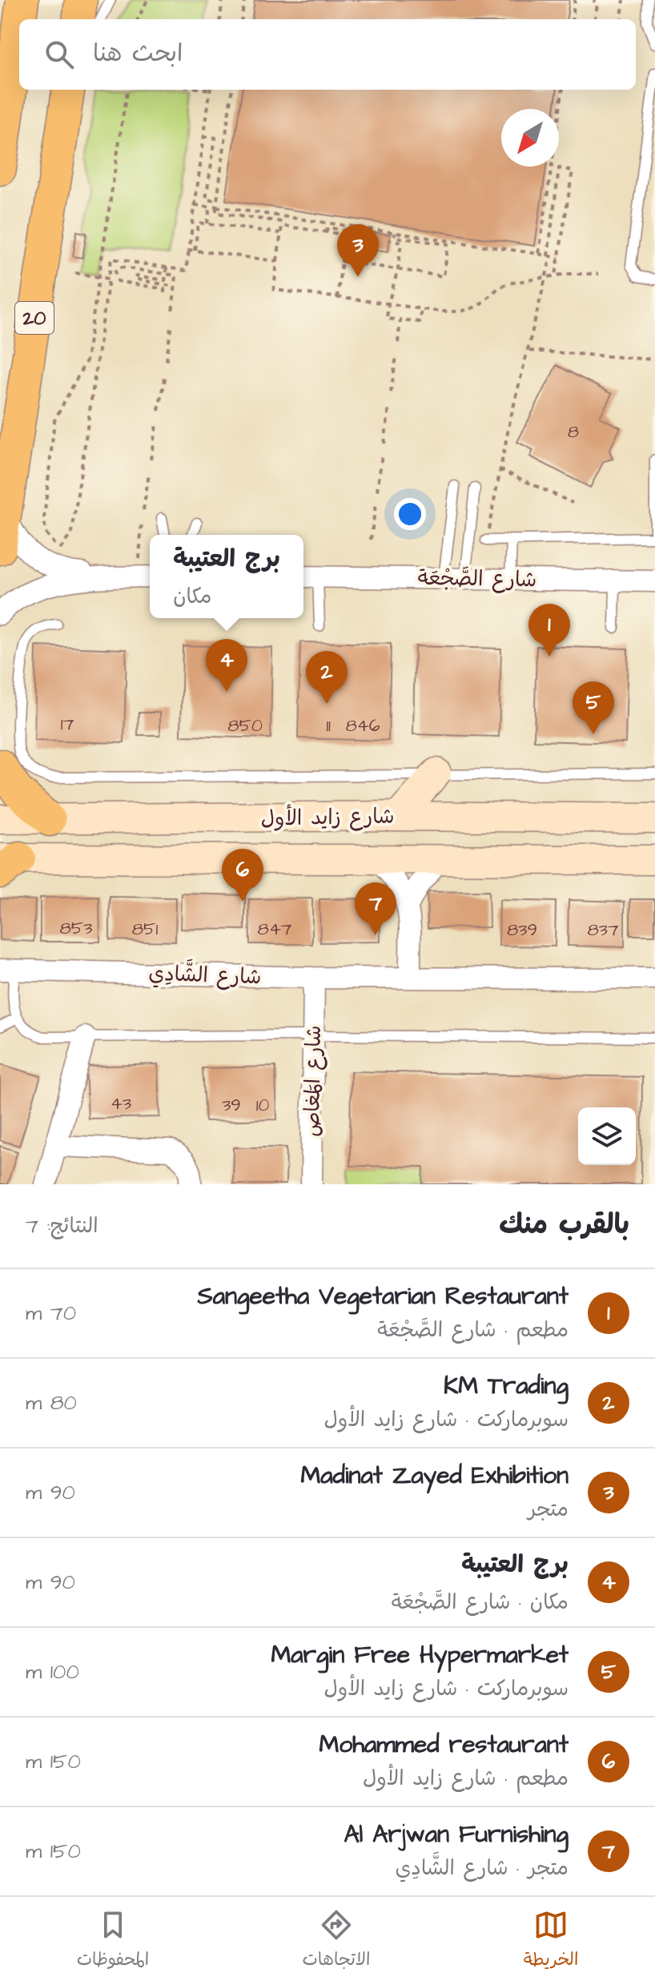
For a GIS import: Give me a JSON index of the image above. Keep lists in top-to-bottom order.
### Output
{
  "streets": {
    "main road": ["20", "شارع زايد الأول"],
    "street": ["شارع الصَّجْعَة", "شارع الشَّادِي", "شارع المَغاص"]
  },
  "crossings": [
    ["شارع الشَّادِي", "شارع المَغاص"]
  ],
  "house_numbers": [
    "8",
    "17",
    "850",
    "11",
    "846",
    "853",
    "851",
    "847",
    "839",
    "837",
    "43",
    "39",
    "10"
  ],
  "north": "bottom left",
  "page": {
    "search": "ابحث هنا",
    "pins": [
      "3",
      "1",
      "4",
      "2",
      "5",
      "6",
      "7"
    ],
    "popup": ["برج العتيبة", "مكان"],
    "heading": ["بالقرب منك", "النتائج: 7"],
    "list": [
      {
        "mark": "1",
        "name": "Sangeetha Vegetarian Restaurant",
        "note": "مطعم · شارع الصَّجْعَة",
        "value": "70 m"
      },
      {
        "mark": "2",
        "name": "KM Trading",
        "note": "سوبرماركت · شارع زايد الأول",
        "value": "80 m"
      },
      {
        "mark": "3",
        "name": "Madinat Zayed Exhibition",
        "note": "متجر",
        "value": "90 m"
      },
      {
        "mark": "4",
        "name": "برج العتيبة",
        "note": "مكان · شارع الصَّجْعَة",
        "value": "90 m"
      },
      {
        "mark": "5",
        "name": "Margin Free Hypermarket",
        "note": "سوبرماركت · شارع زايد الأول",
        "value": "100 m"
      },
      {
        "mark": "6",
        "name": "Mohammed restaurant",
        "note": "مطعم · شارع زايد الأول",
        "value": "150 m"
      },
      {
        "mark": "7",
        "name": "Al Arjwan Furnishing",
        "note": "متجر · شارع الشَّادِي",
        "value": "150 m"
      }
    ],
    "nav": ["الخريطة", "الاتجاهات", "المحفوظات"]
  }
}
